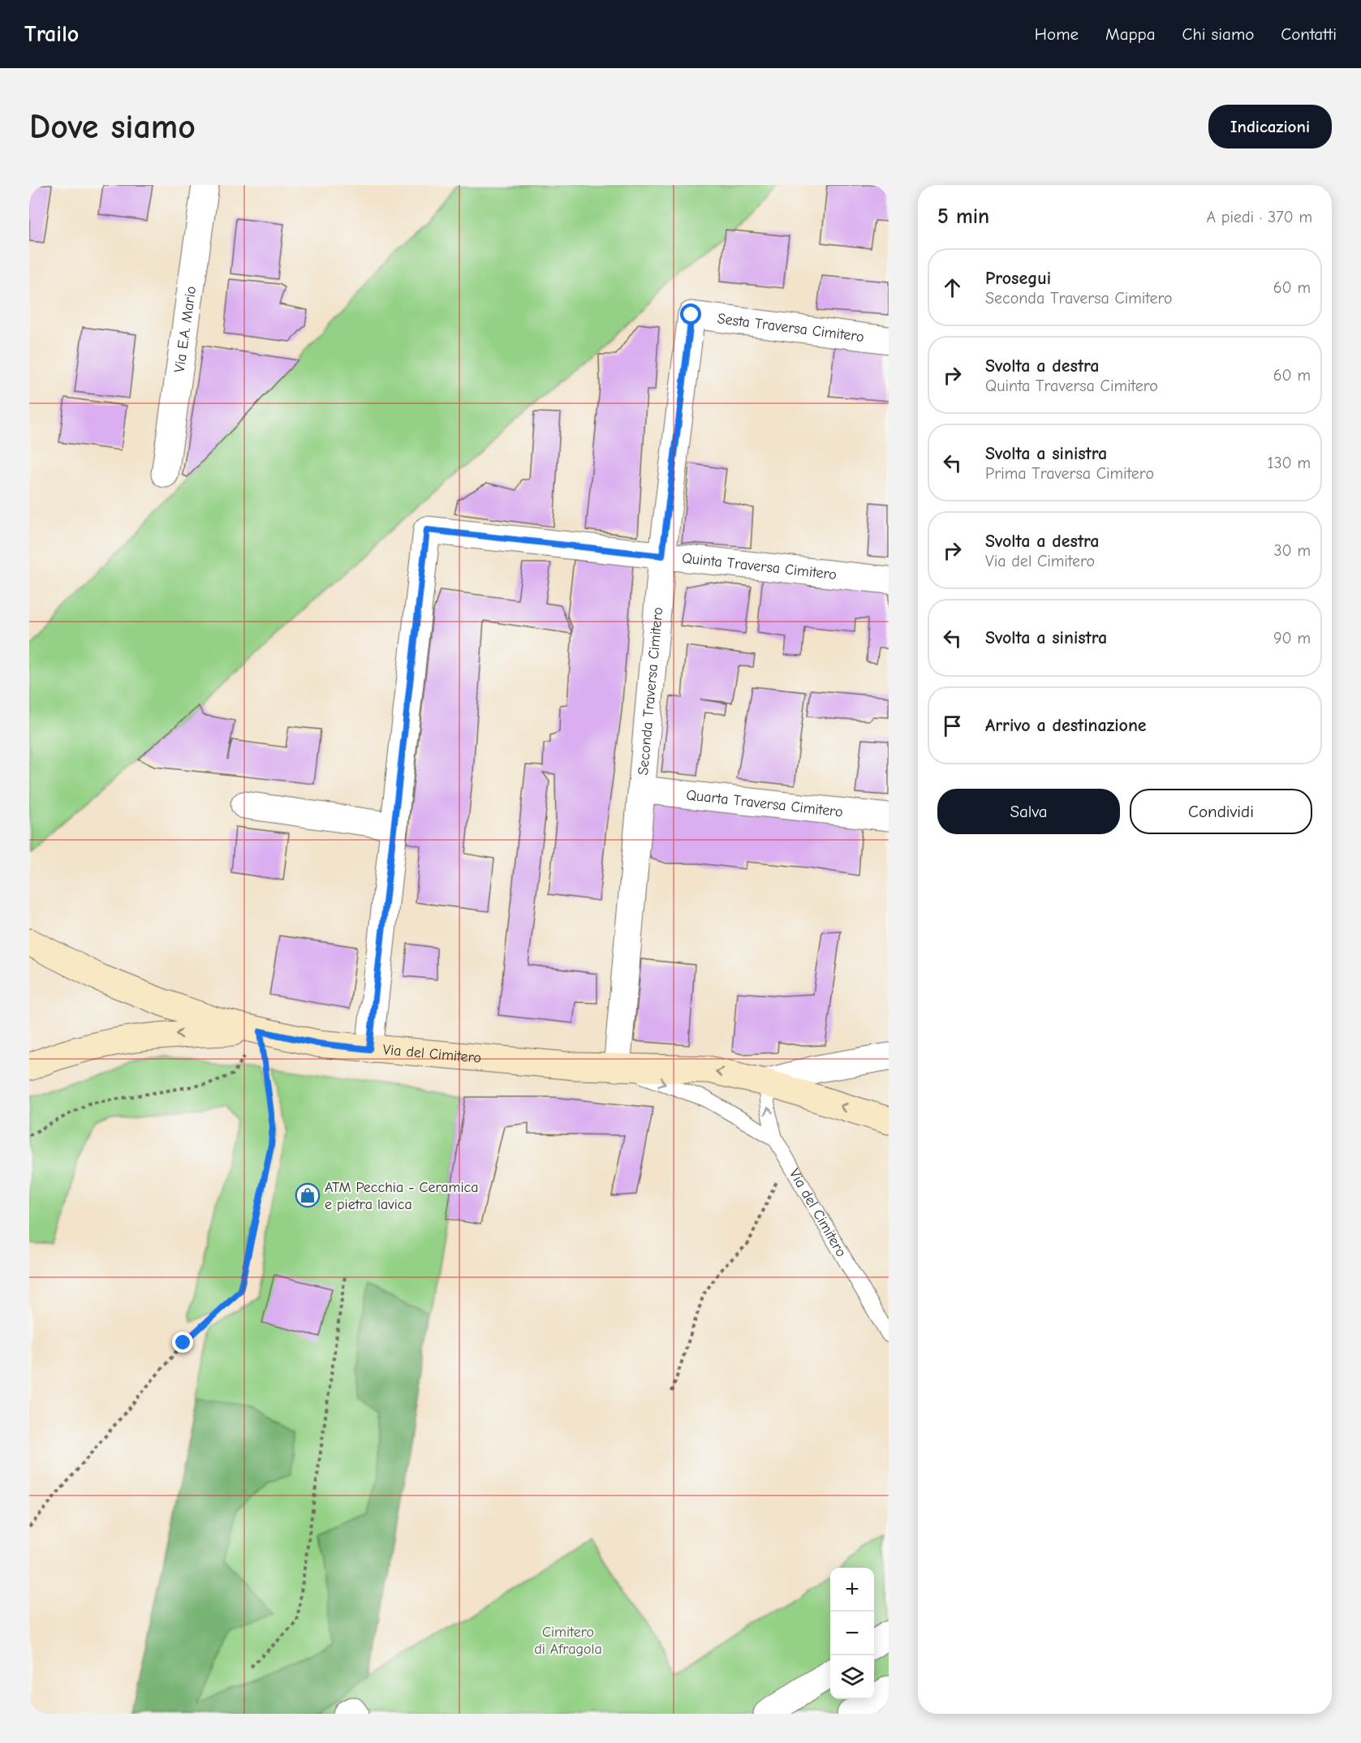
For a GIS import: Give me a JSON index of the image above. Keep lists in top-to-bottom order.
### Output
{
  "streets": {
    "main road": ["Via del Cimitero"],
    "street": [
      "Sesta Traversa Cimitero",
      "Via E.A. Mario",
      "Quinta Traversa Cimitero",
      "Seconda Traversa Cimitero",
      "Quarta Traversa Cimitero"
    ]
  },
  "crossings": [
    ["Sesta Traversa Cimitero", "Seconda Traversa Cimitero"],
    ["Quinta Traversa Cimitero", "Seconda Traversa Cimitero"],
    ["Seconda Traversa Cimitero", "Quarta Traversa Cimitero"],
    ["Seconda Traversa Cimitero", "Via del Cimitero"]
  ],
  "parks": ["Cimitero di Afragola"],
  "places": {
    "shop": ["ATM Pecchia - Ceramica e pietra lavica"]
  },
  "page": {
    "header": "Trailo",
    "nav": [
      "Home",
      "Mappa",
      "Chi siamo",
      "Contatti"
    ],
    "buttons": [
      "Indicazioni",
      ["Salva", "Condividi"]
    ],
    "title": "Dove siamo",
    "heading": ["5 min", "A piedi · 370 m"],
    "list": [
      ["Prosegui", "Seconda Traversa Cimitero", "60 m"],
      ["Svolta a destra", "Quinta Traversa Cimitero", "60 m"],
      ["Svolta a sinistra", "Prima Traversa Cimitero", "130 m"],
      ["Svolta a destra", "Via del Cimitero", "30 m"],
      ["Svolta a sinistra", "90 m"],
      "Arrivo a destinazione"
    ],
    "map_buttons": ["+", "−"]
  }
}
